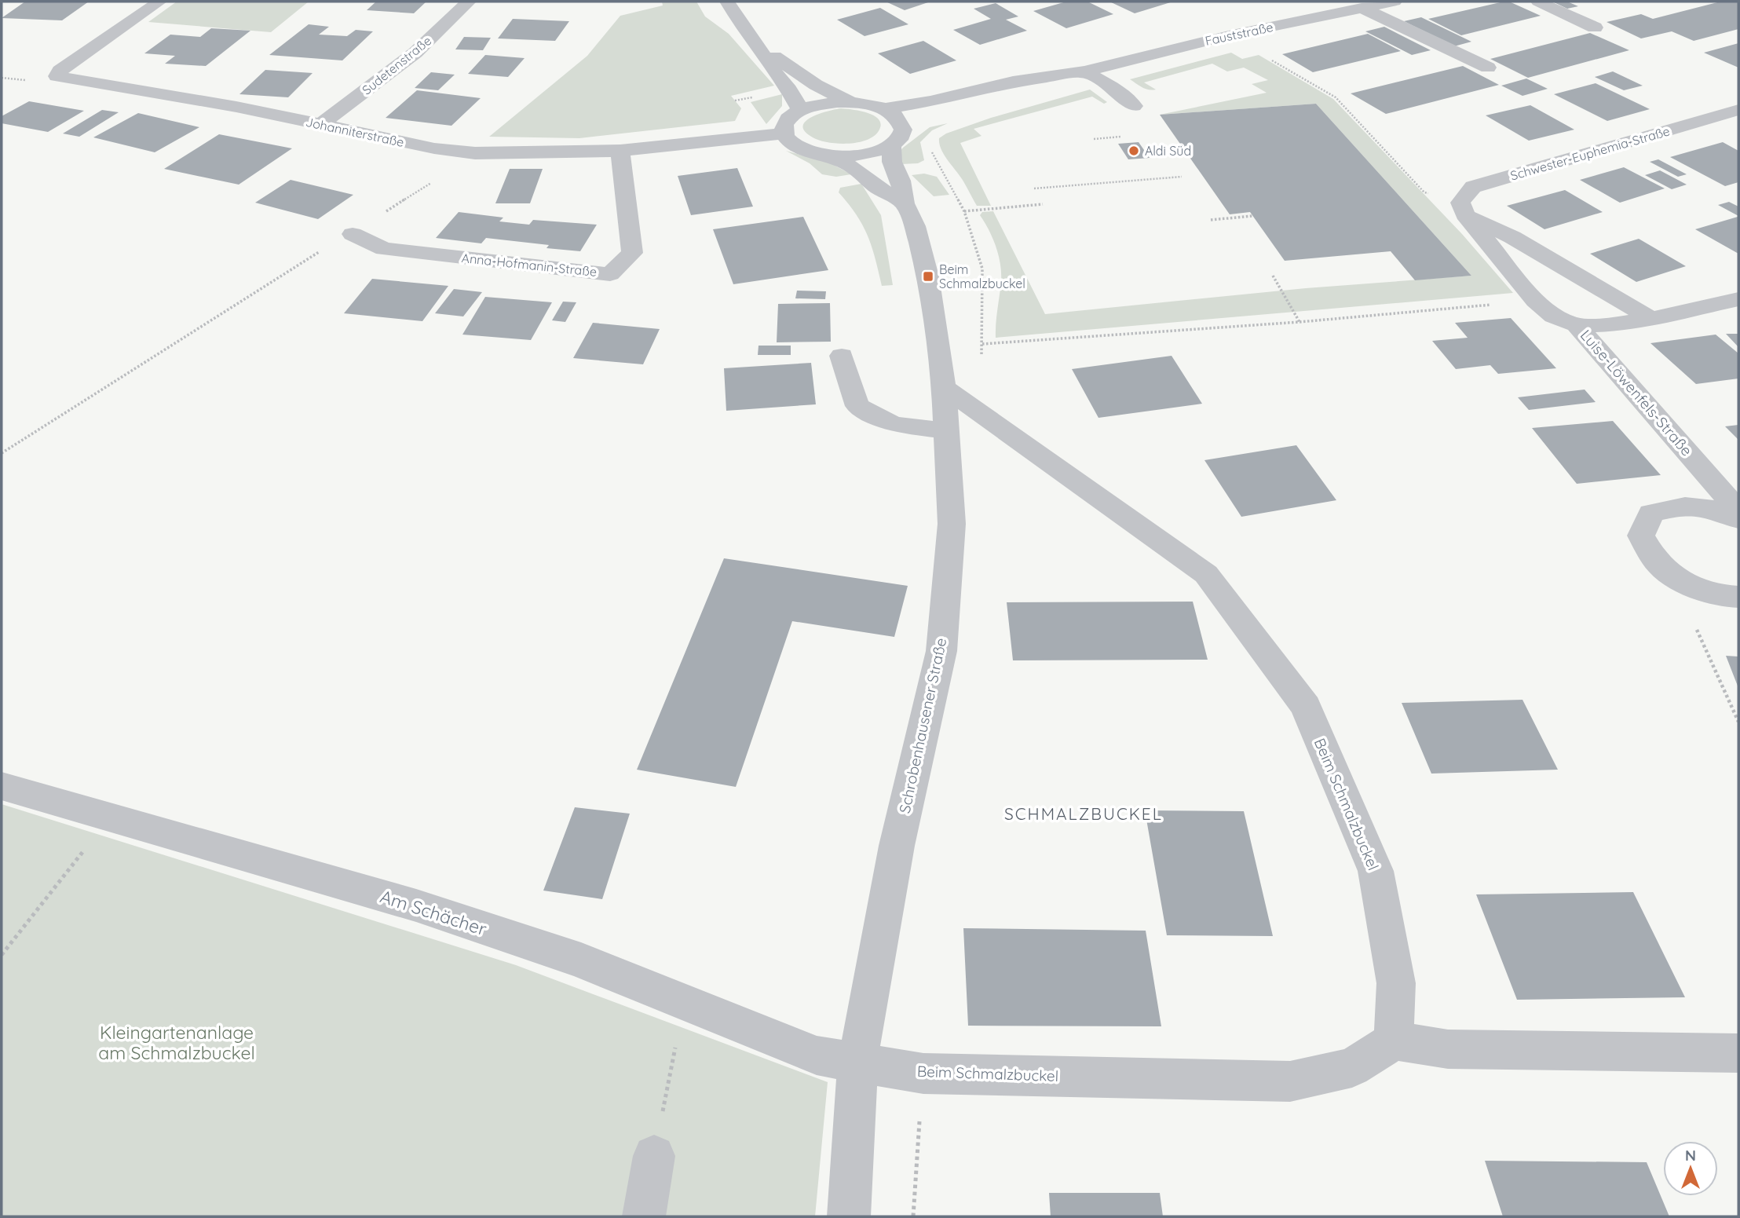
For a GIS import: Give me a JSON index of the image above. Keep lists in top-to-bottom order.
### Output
{
  "streets": {
    "street": [
      "Fauststraße",
      "Sudetenstraße",
      "Johanniterstraße",
      "Schwester-Euphemia-Straße",
      "Anna-Hofmanin-Straße",
      "Luise-Löwenfels-Straße",
      "Schrobenhausener Straße",
      "Beim Schmalzbuckel",
      "Am Schächer"
    ]
  },
  "crossings": [
    ["Sudetenstraße", "Johanniterstraße"],
    ["Johanniterstraße", "Anna-Hofmanin-Straße"],
    ["Schrobenhausener Straße", "Beim Schmalzbuckel"],
    ["Schrobenhausener Straße", "Am Schächer"],
    ["Beim Schmalzbuckel", "Am Schächer"]
  ],
  "districts": ["SCHMALZBUCKEL"],
  "parks": ["Kleingartenanlage am Schmalzbuckel"],
  "places": {
    "other": ["Aldi Süd"],
    "transit": ["Beim Schmalzbuckel"]
  },
  "north": "top"
}
